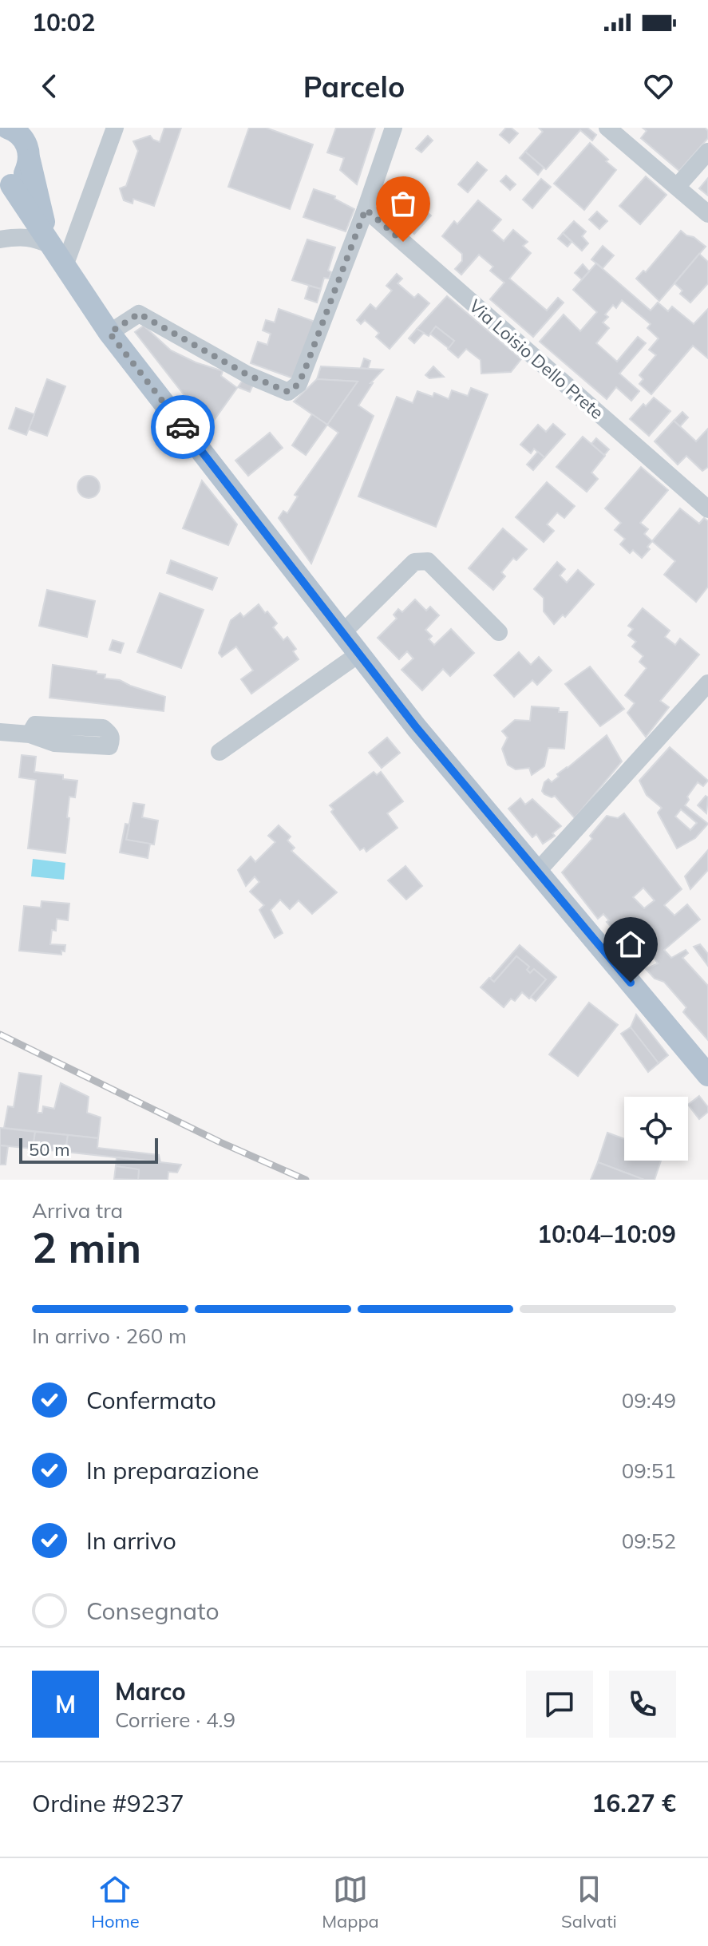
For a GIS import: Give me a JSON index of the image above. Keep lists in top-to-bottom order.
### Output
{
  "streets": {
    "street": ["Via Loisio Dello Prete"]
  },
  "scale_bar": "50 m",
  "page": {
    "status": "10:02",
    "header": "Parcelo",
    "scale": "50 m",
    "heading": ["2 min", "Arriva tra", "10:04–10:09"],
    "panel": [
      "Marco",
      "Corriere · 4.9",
      "Ordine #9237",
      "16.27 €"
    ],
    "bar": "In arrivo · 260 m",
    "list": [
      ["Confermato", "09:49"],
      ["In preparazione", "09:51"],
      ["In arrivo", "09:52"],
      "Consegnato"
    ],
    "round": "M",
    "tabs": ["Home", "Mappa", "Salvati"]
  }
}
